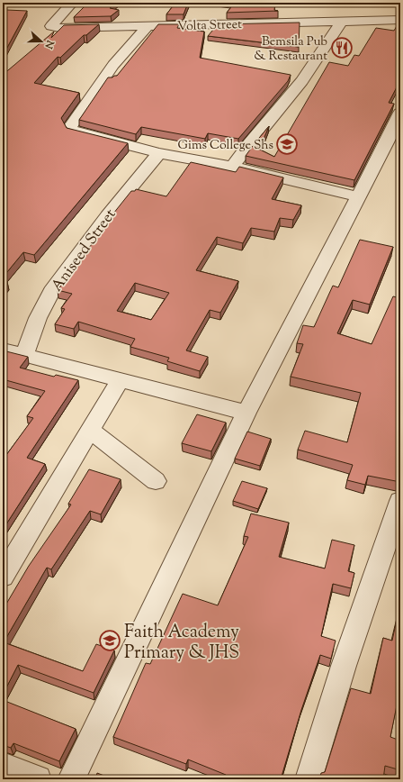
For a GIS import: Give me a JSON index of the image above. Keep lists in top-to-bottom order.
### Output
{
  "streets": {
    "street": ["Volta Street", "Aniseed Street"]
  },
  "places": {
    "restaurant": ["Bemsila Pub & Restaurant"],
    "school or university": ["Gims College Shs", "Faith Academy Primary & JHS"]
  },
  "north": "right"
}
